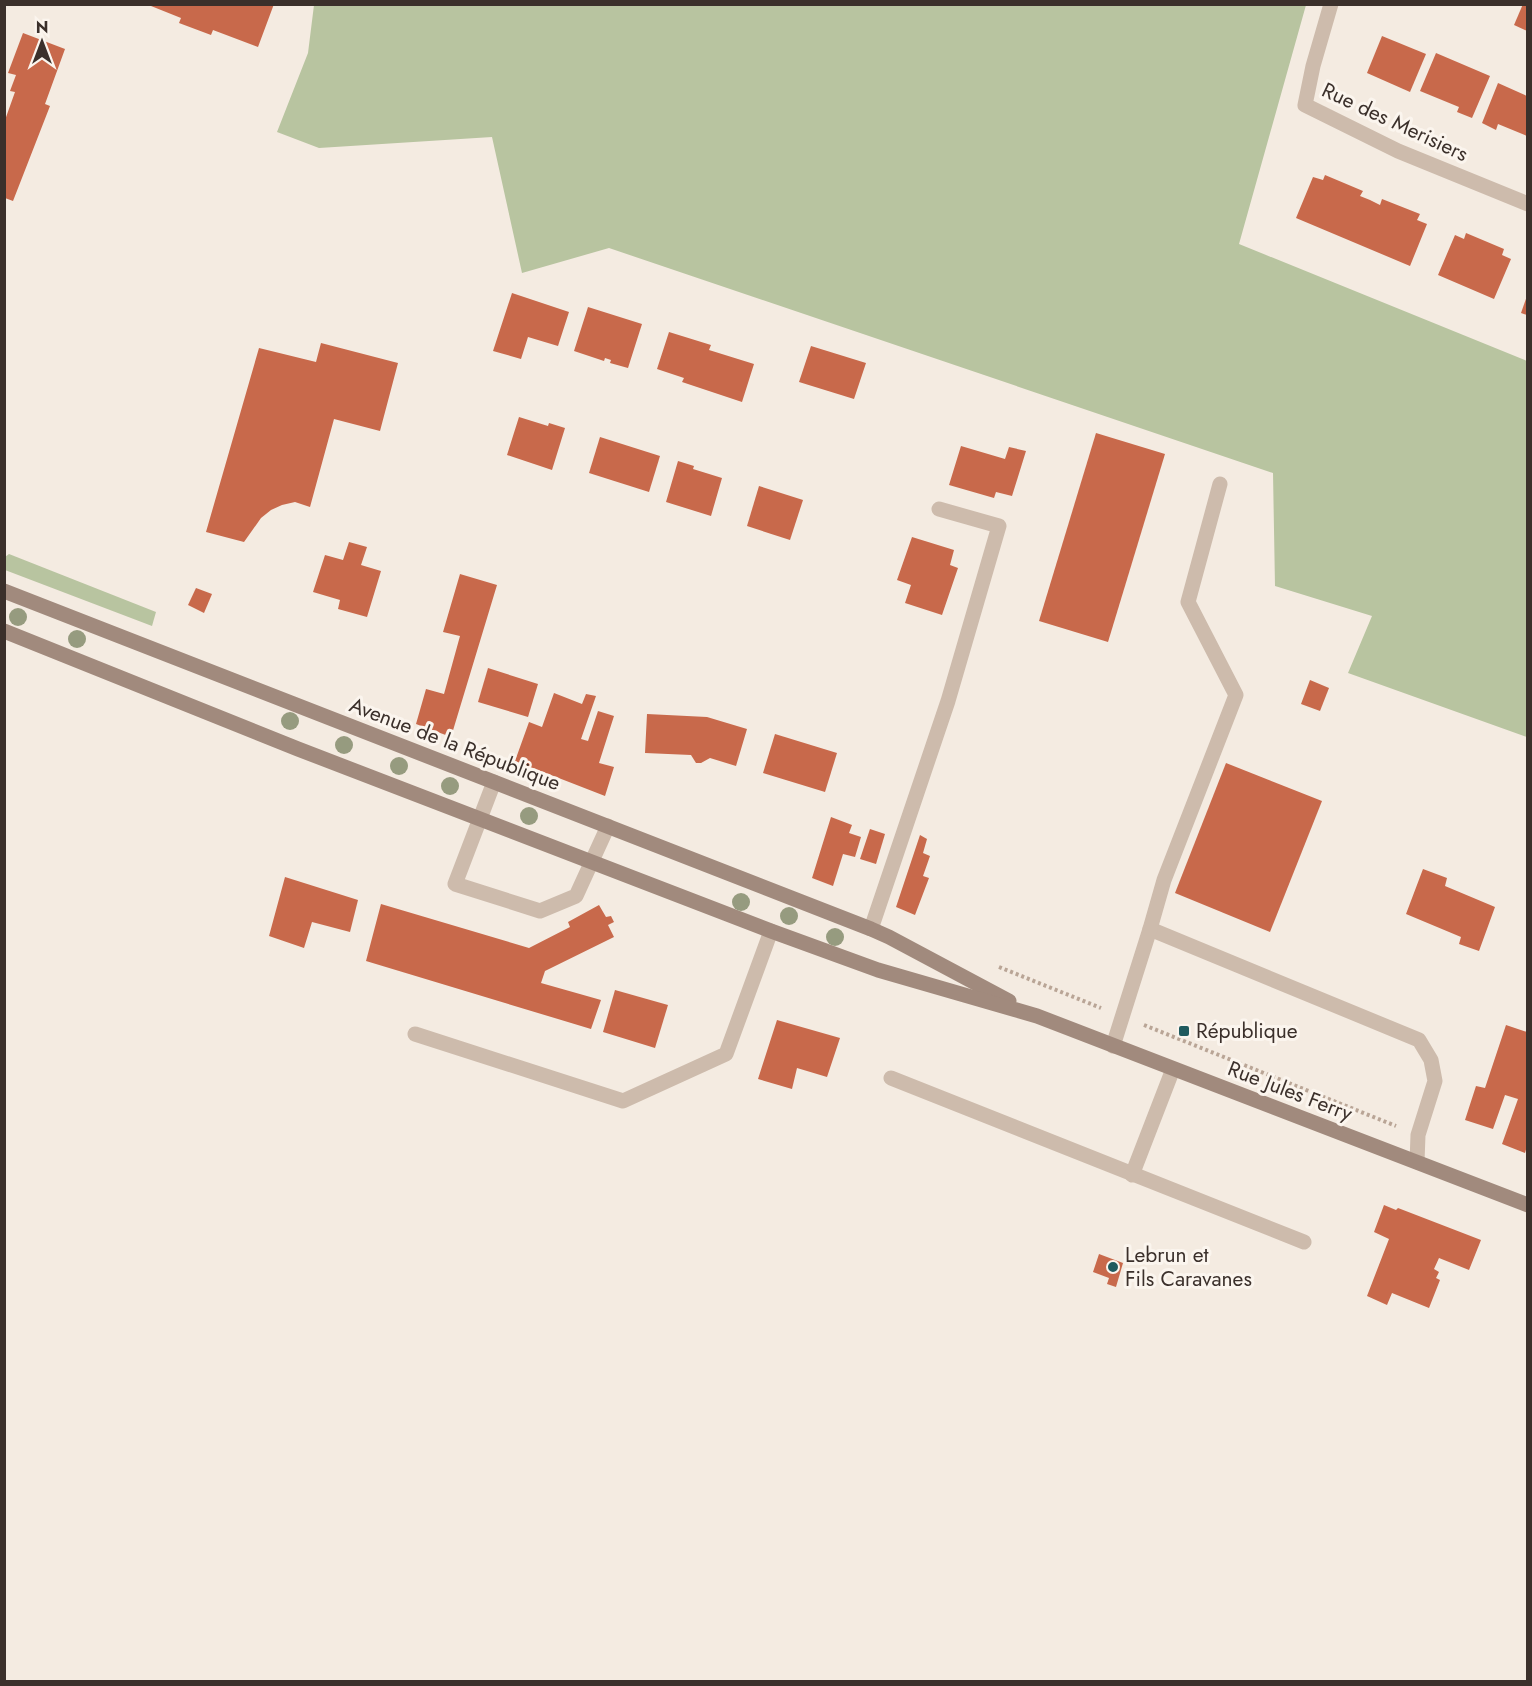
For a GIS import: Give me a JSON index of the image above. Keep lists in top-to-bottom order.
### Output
{
  "streets": {
    "main road": ["Avenue de la République", "Rue Jules Ferry"],
    "street": ["Rue des Merisiers"]
  },
  "crossings": [
    ["Avenue de la République", "Rue Jules Ferry"]
  ],
  "places": {
    "transit": ["République"],
    "other": ["Lebrun et Fils Caravanes"]
  },
  "north": "top"
}
